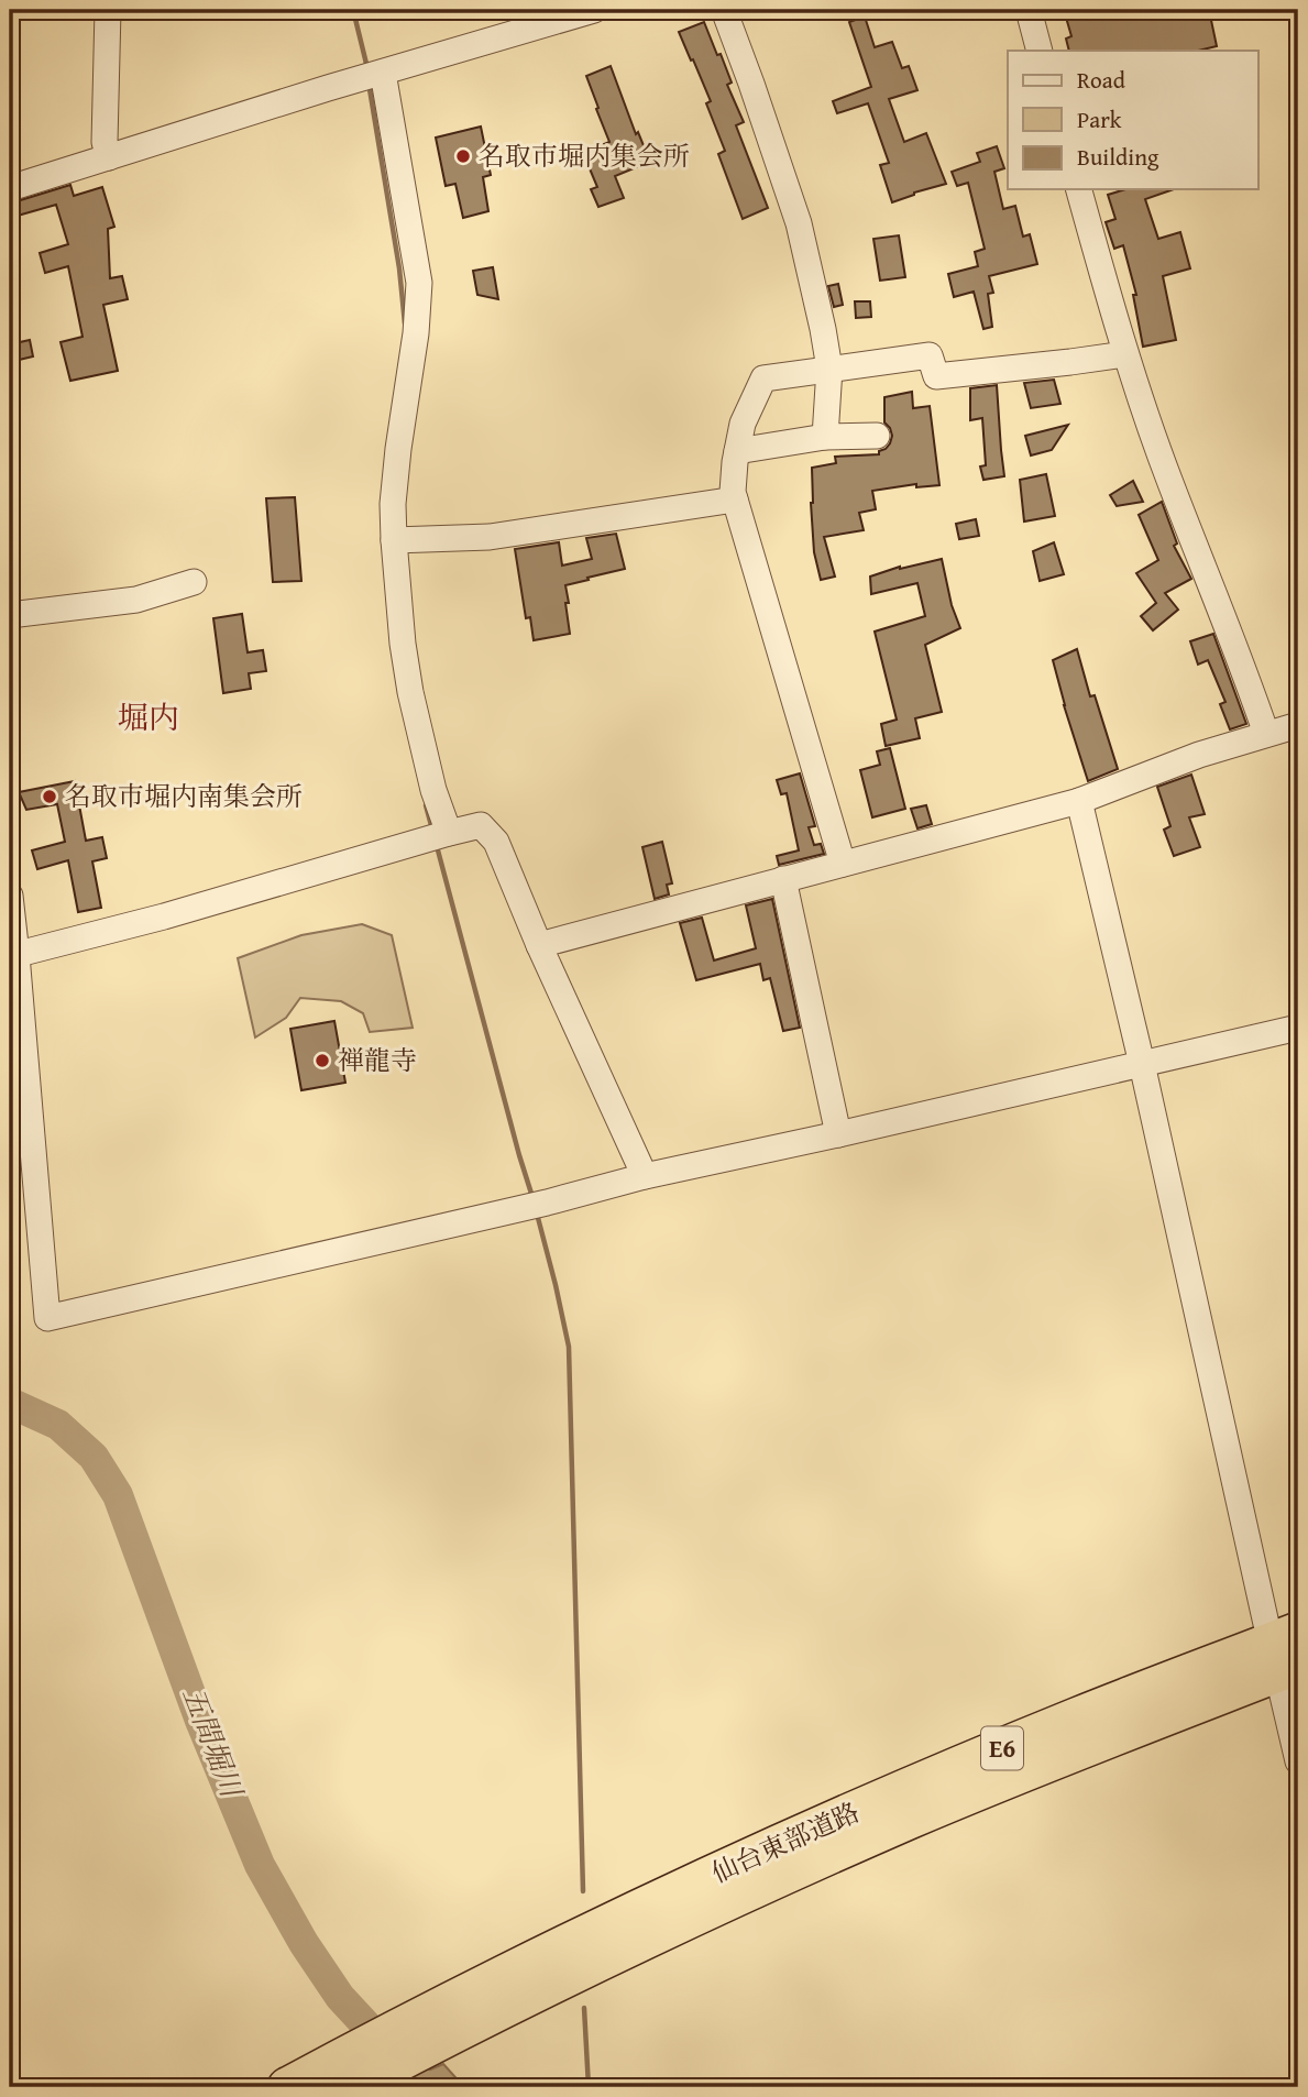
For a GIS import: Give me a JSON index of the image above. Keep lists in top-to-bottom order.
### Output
{
  "streets": {
    "highway": ["E6", "仙台東部道路"]
  },
  "districts": ["堀内"],
  "water": ["五間堀川"],
  "places": ["名取市堀内集会所", "名取市堀内南集会所", "禅龍寺"],
  "legend": ["Road", "Park", "Building"]
}
